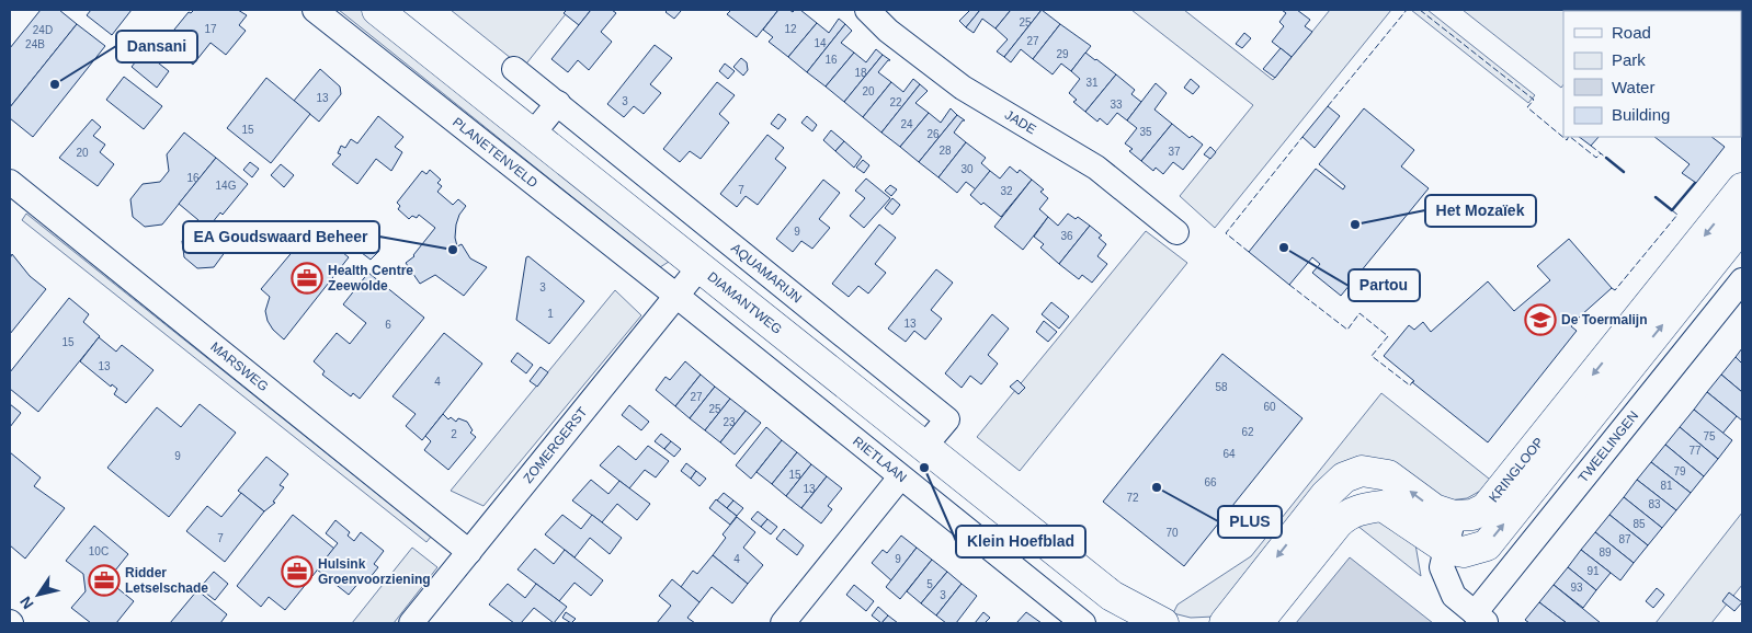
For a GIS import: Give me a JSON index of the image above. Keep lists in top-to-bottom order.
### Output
{
  "streets": {
    "street": [
      "JADE",
      "PLANETENVELD",
      "AQUAMARIJN",
      "DIAMANTWEG",
      "MARSWEG",
      "ZOMERGERST",
      "TWEELINGEN",
      "RIETLAAN",
      "KRINGLOOP"
    ]
  },
  "crossings": [
    ["PLANETENVELD", "ZOMERGERST"],
    ["PLANETENVELD", "RIETLAAN"],
    ["AQUAMARIJN", "DIAMANTWEG"],
    ["DIAMANTWEG", "ZOMERGERST"],
    ["MARSWEG", "ZOMERGERST"],
    ["ZOMERGERST", "RIETLAAN"]
  ],
  "places": {
    "other": [
      "Dansani",
      "Het Mozaïek",
      "Partou",
      "EA Goudswaard Beheer",
      "Klein Hoefblad",
      "PLUS"
    ],
    "office": ["Health Centre Zeewolde", "Hulsink Groenvoorziening", "Ridder Letselschade"],
    "school or university": ["De Toermalijn"]
  },
  "house_numbers": [
    "25",
    "17",
    "12",
    "24D",
    "27",
    "14",
    "24B",
    "29",
    "16",
    "18",
    "31",
    "20",
    "13",
    "3",
    "22",
    "33",
    "24",
    "15",
    "35",
    "26",
    "28",
    "37",
    "20",
    "30",
    "16",
    "14G",
    "7",
    "32",
    "9",
    "36",
    "3",
    "1",
    "13",
    "6",
    "15",
    "13",
    "4",
    "58",
    "27",
    "60",
    "25",
    "23",
    "62",
    "2",
    "75",
    "77",
    "64",
    "9",
    "79",
    "15",
    "66",
    "81",
    "13",
    "72",
    "83",
    "85",
    "70",
    "7",
    "87",
    "10C",
    "89",
    "4",
    "9",
    "91",
    "5",
    "93",
    "3"
  ],
  "legend": [
    "Road",
    "Park",
    "Water",
    "Building"
  ],
  "north": "bottom left"
}
